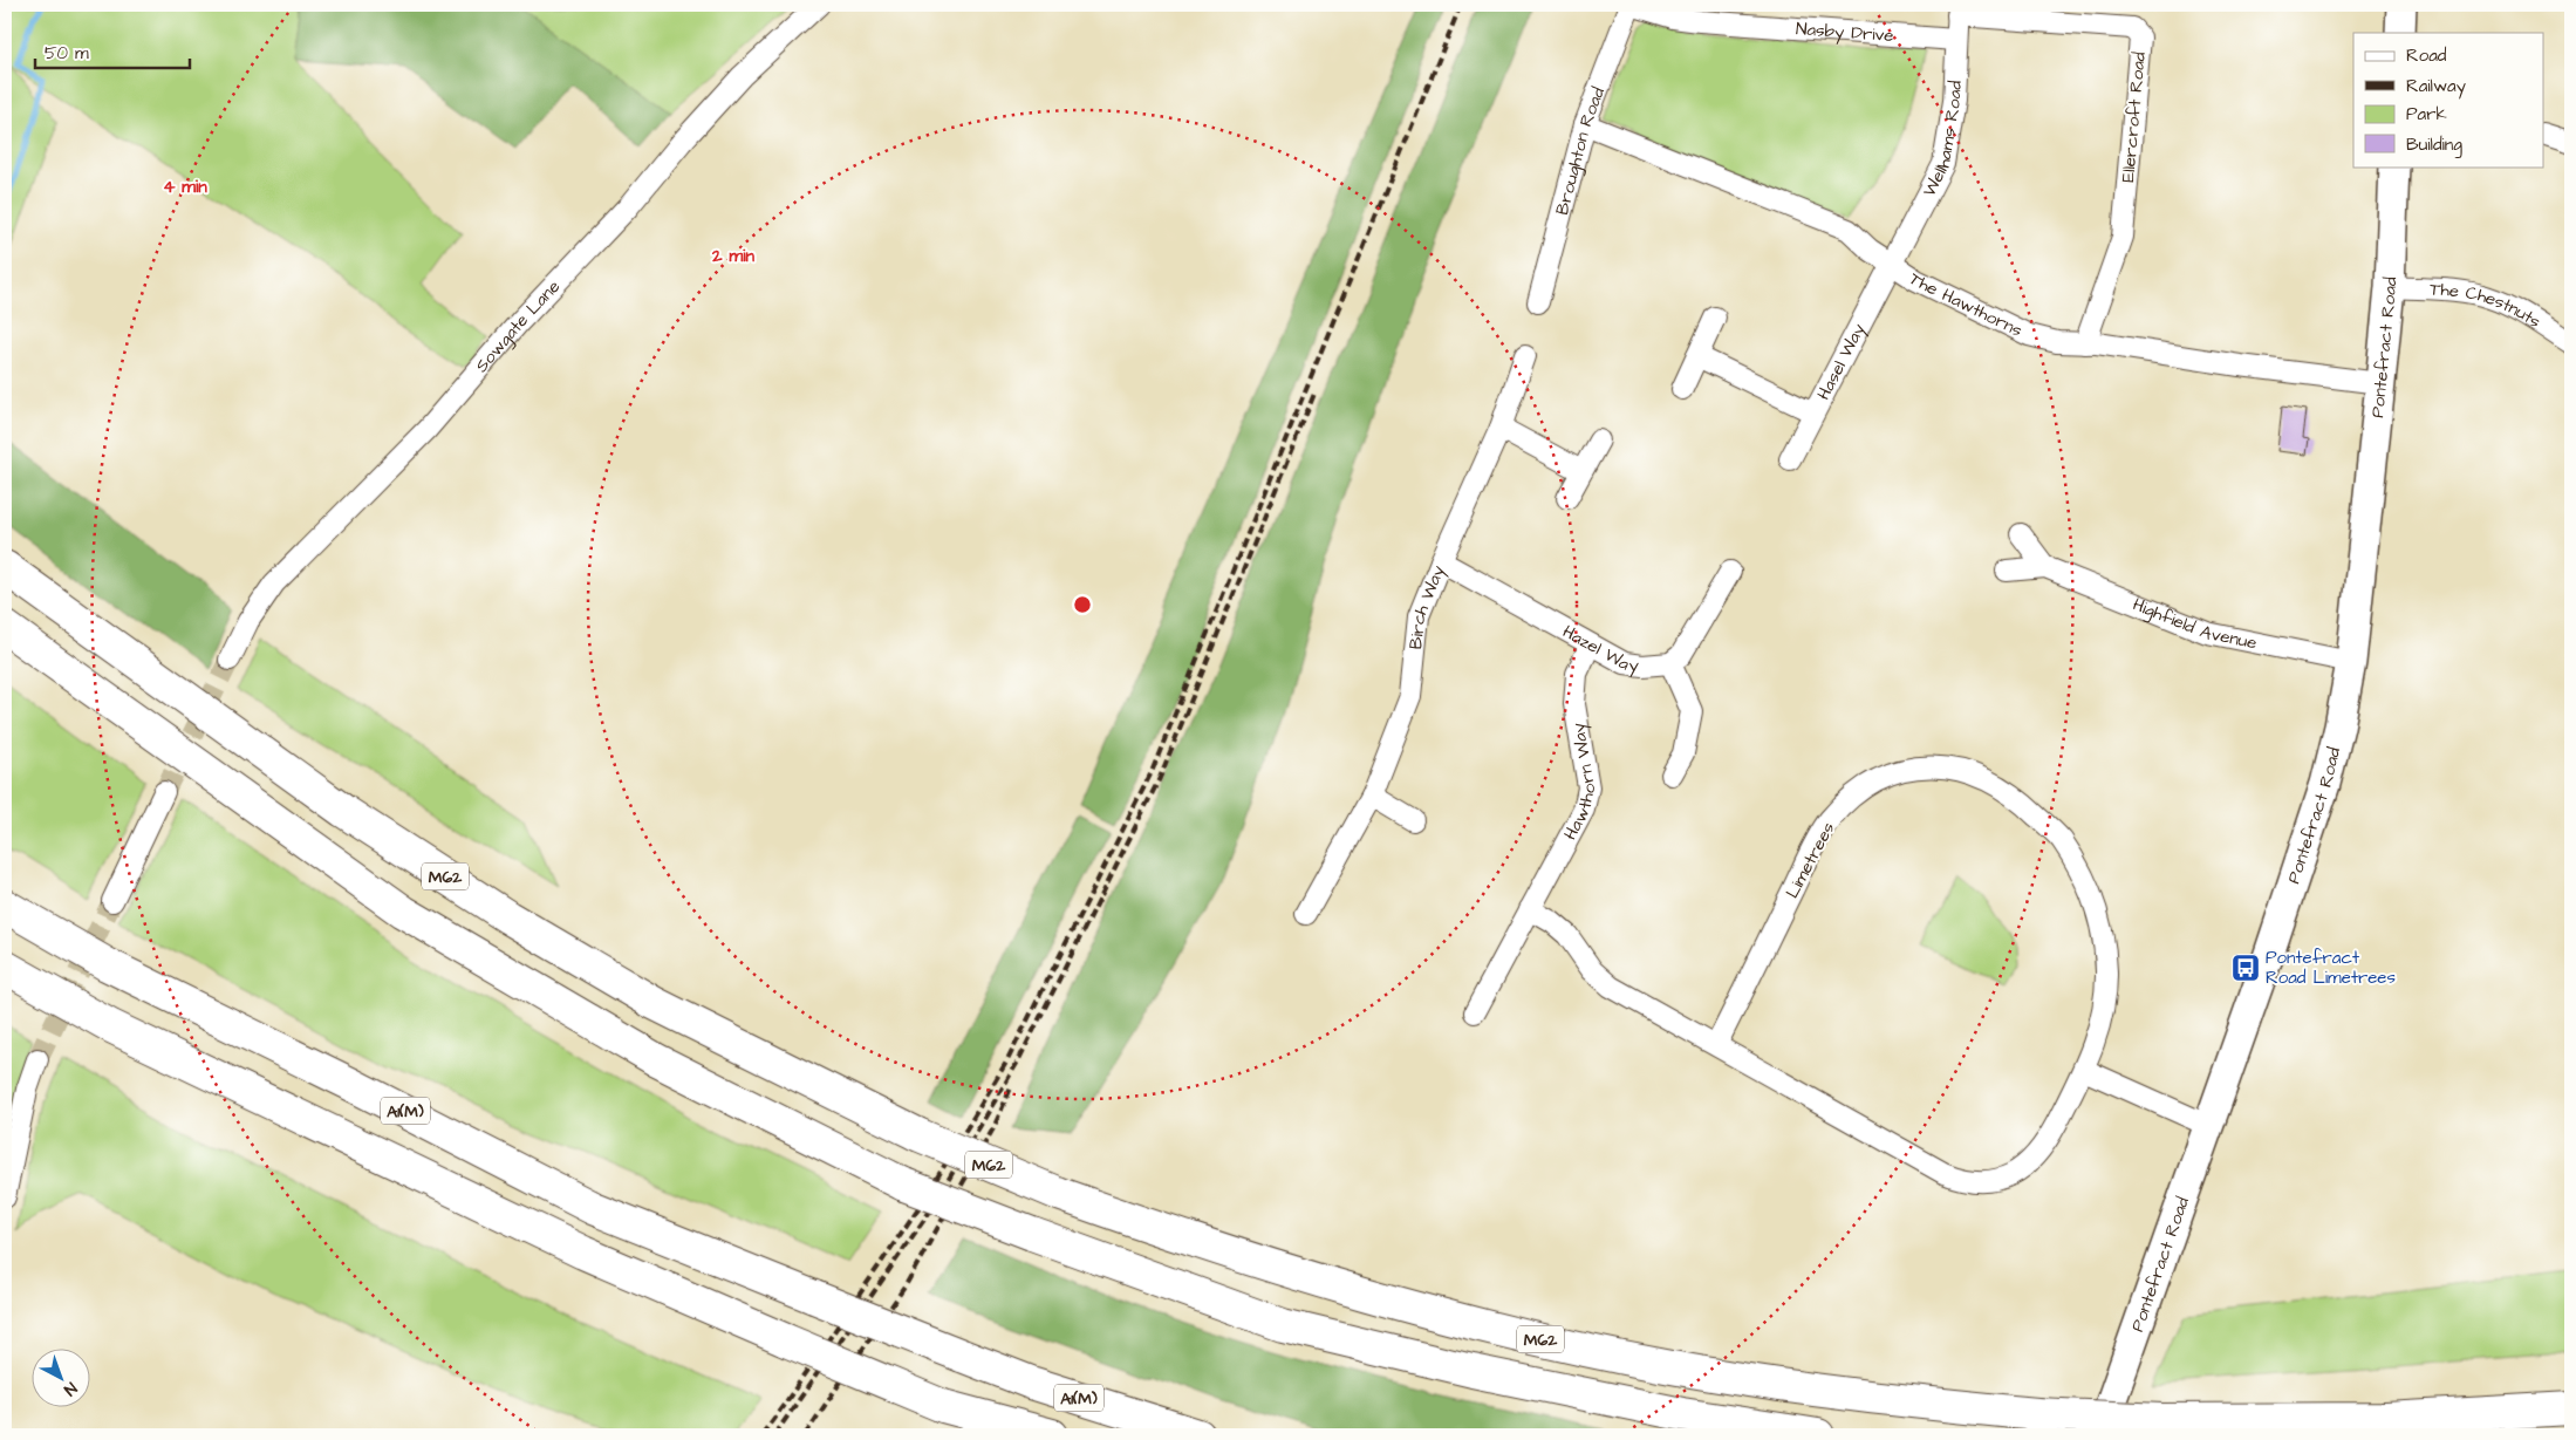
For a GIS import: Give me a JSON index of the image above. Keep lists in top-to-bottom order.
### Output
{
  "streets": {
    "highway": ["M62", "A1(M)"],
    "street": [
      "Nasby Drive",
      "Ellercroft Road",
      "Wellhams Road",
      "Broughton Road",
      "The Hawthorns",
      "The Chestnuts",
      "Sowgate Lane",
      "Pontefract Road",
      "Hasel Way",
      "Birch Way",
      "Highfield Avenue",
      "Hazel Way",
      "Hawthorn Way",
      "Limetrees"
    ]
  },
  "crossings": [
    ["Nasby Drive", "Wellhams Road"],
    ["Nasby Drive", "Broughton Road"],
    ["Ellercroft Road", "Wellhams Road"],
    ["Ellercroft Road", "The Hawthorns"],
    ["Wellhams Road", "The Hawthorns"],
    ["Wellhams Road", "Hasel Way"],
    ["Broughton Road", "The Hawthorns"],
    ["The Hawthorns", "Pontefract Road"],
    ["The Hawthorns", "Hasel Way"],
    ["The Chestnuts", "Pontefract Road"],
    ["Pontefract Road", "Highfield Avenue"],
    ["Birch Way", "Hazel Way"],
    ["Hazel Way", "Hawthorn Way"],
    ["Hawthorn Way", "Limetrees"]
  ],
  "places": {
    "bus stop": ["Pontefract Road Limetrees"]
  },
  "legend": [
    "Road",
    "Railway",
    "Park",
    "Building"
  ],
  "scale_bar": "50 m",
  "north": "bottom right",
  "rings": ["4 min", "2 min"]
}
